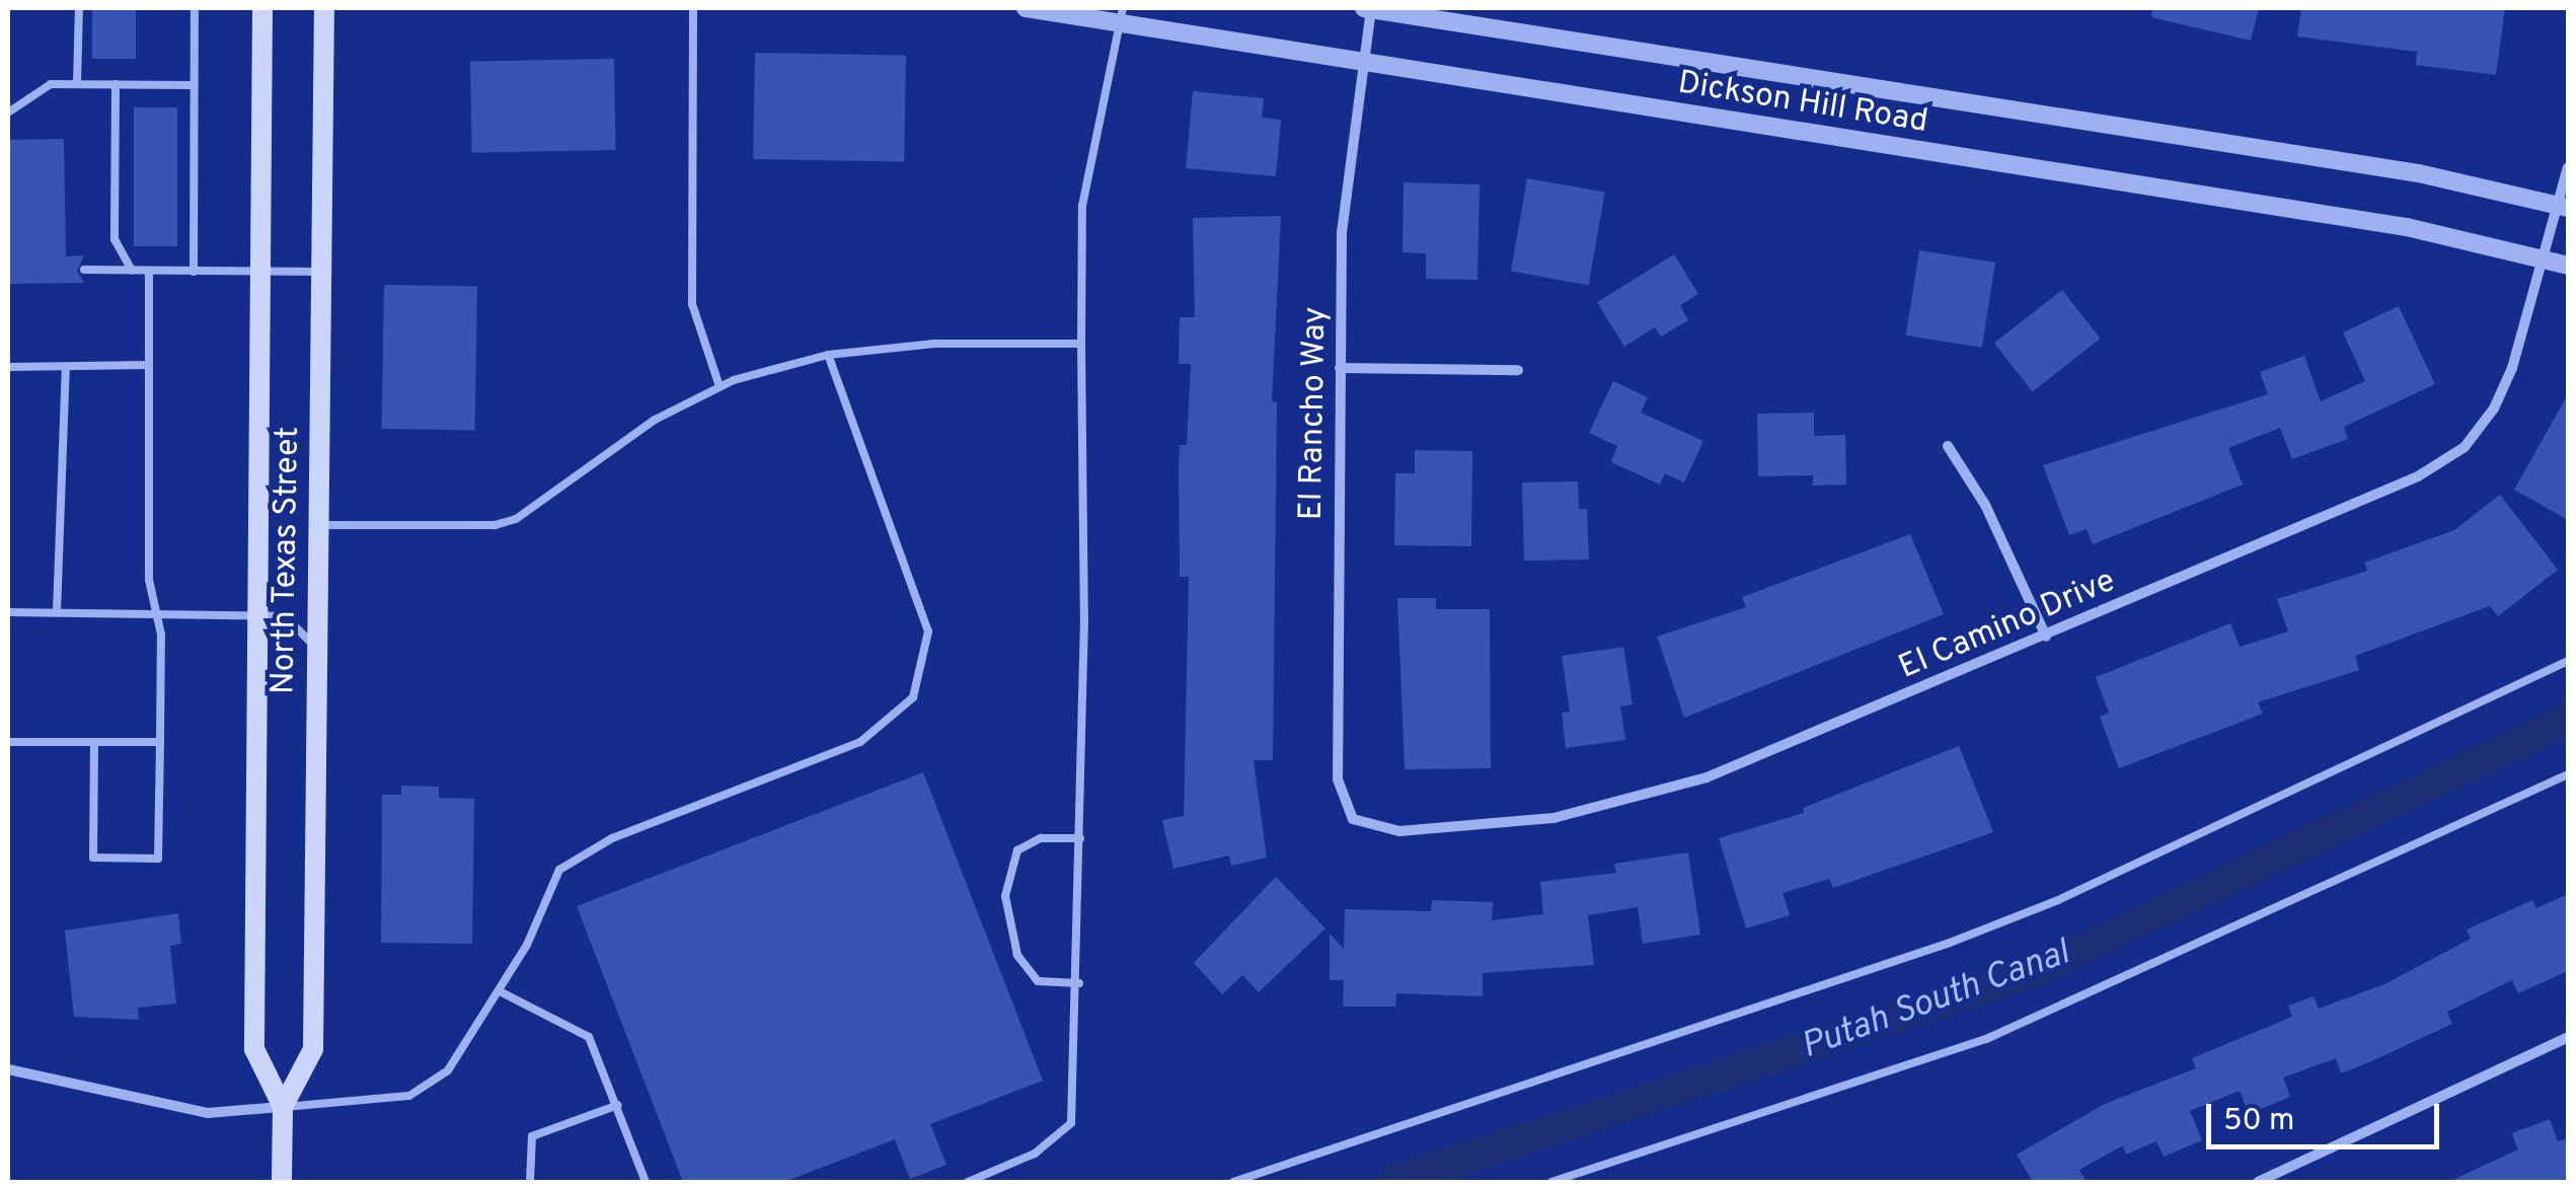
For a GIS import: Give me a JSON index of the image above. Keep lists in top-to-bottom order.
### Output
{
  "streets": {
    "main road": ["North Texas Street"],
    "street": ["Dickson Hill Road", "El Rancho Way", "El Camino Drive"]
  },
  "crossings": [
    ["Dickson Hill Road", "El Rancho Way"],
    ["Dickson Hill Road", "El Camino Drive"],
    ["El Rancho Way", "El Camino Drive"]
  ],
  "water": ["Putah South Canal"],
  "scale_bar": "50 m"
}
